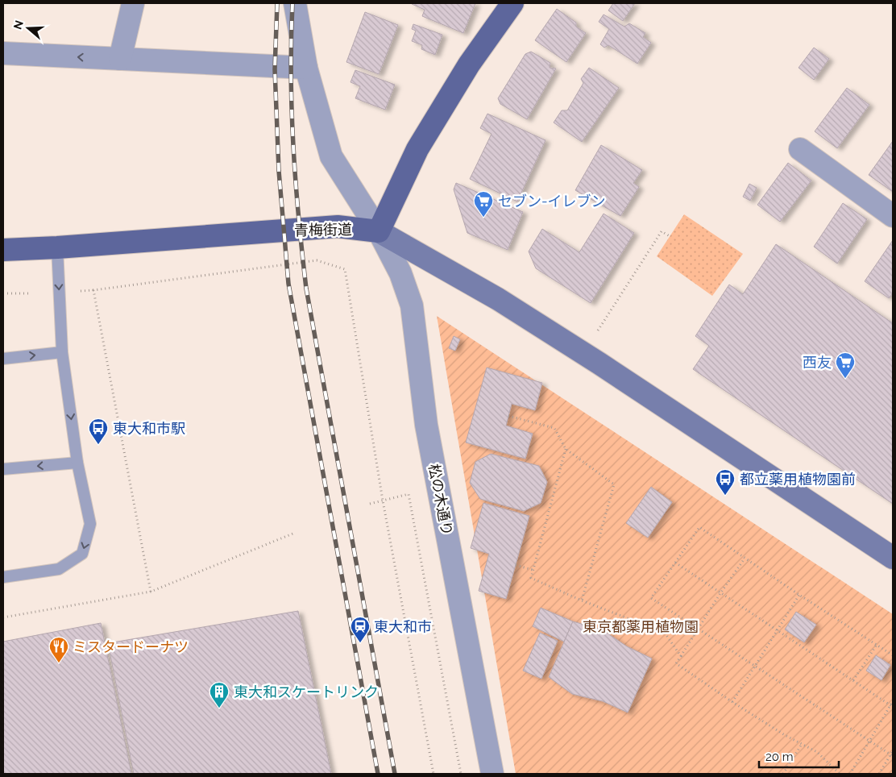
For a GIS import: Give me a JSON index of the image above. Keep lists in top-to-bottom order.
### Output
{
  "streets": {
    "main road": ["青梅街道"],
    "street": ["松の木通り"]
  },
  "crossings": [
    ["青梅街道", "松の木通り"]
  ],
  "parks": ["東京都薬用植物園"],
  "places": {
    "supermarket": ["セブン-イレブン", "西友"],
    "bus stop": ["東大和市駅", "都立薬用植物園前"],
    "station": ["東大和市"],
    "restaurant": ["ミスタードーナツ"],
    "building": ["東大和スケートリンク"]
  },
  "scale_bar": "20 m",
  "north": "left"
}
